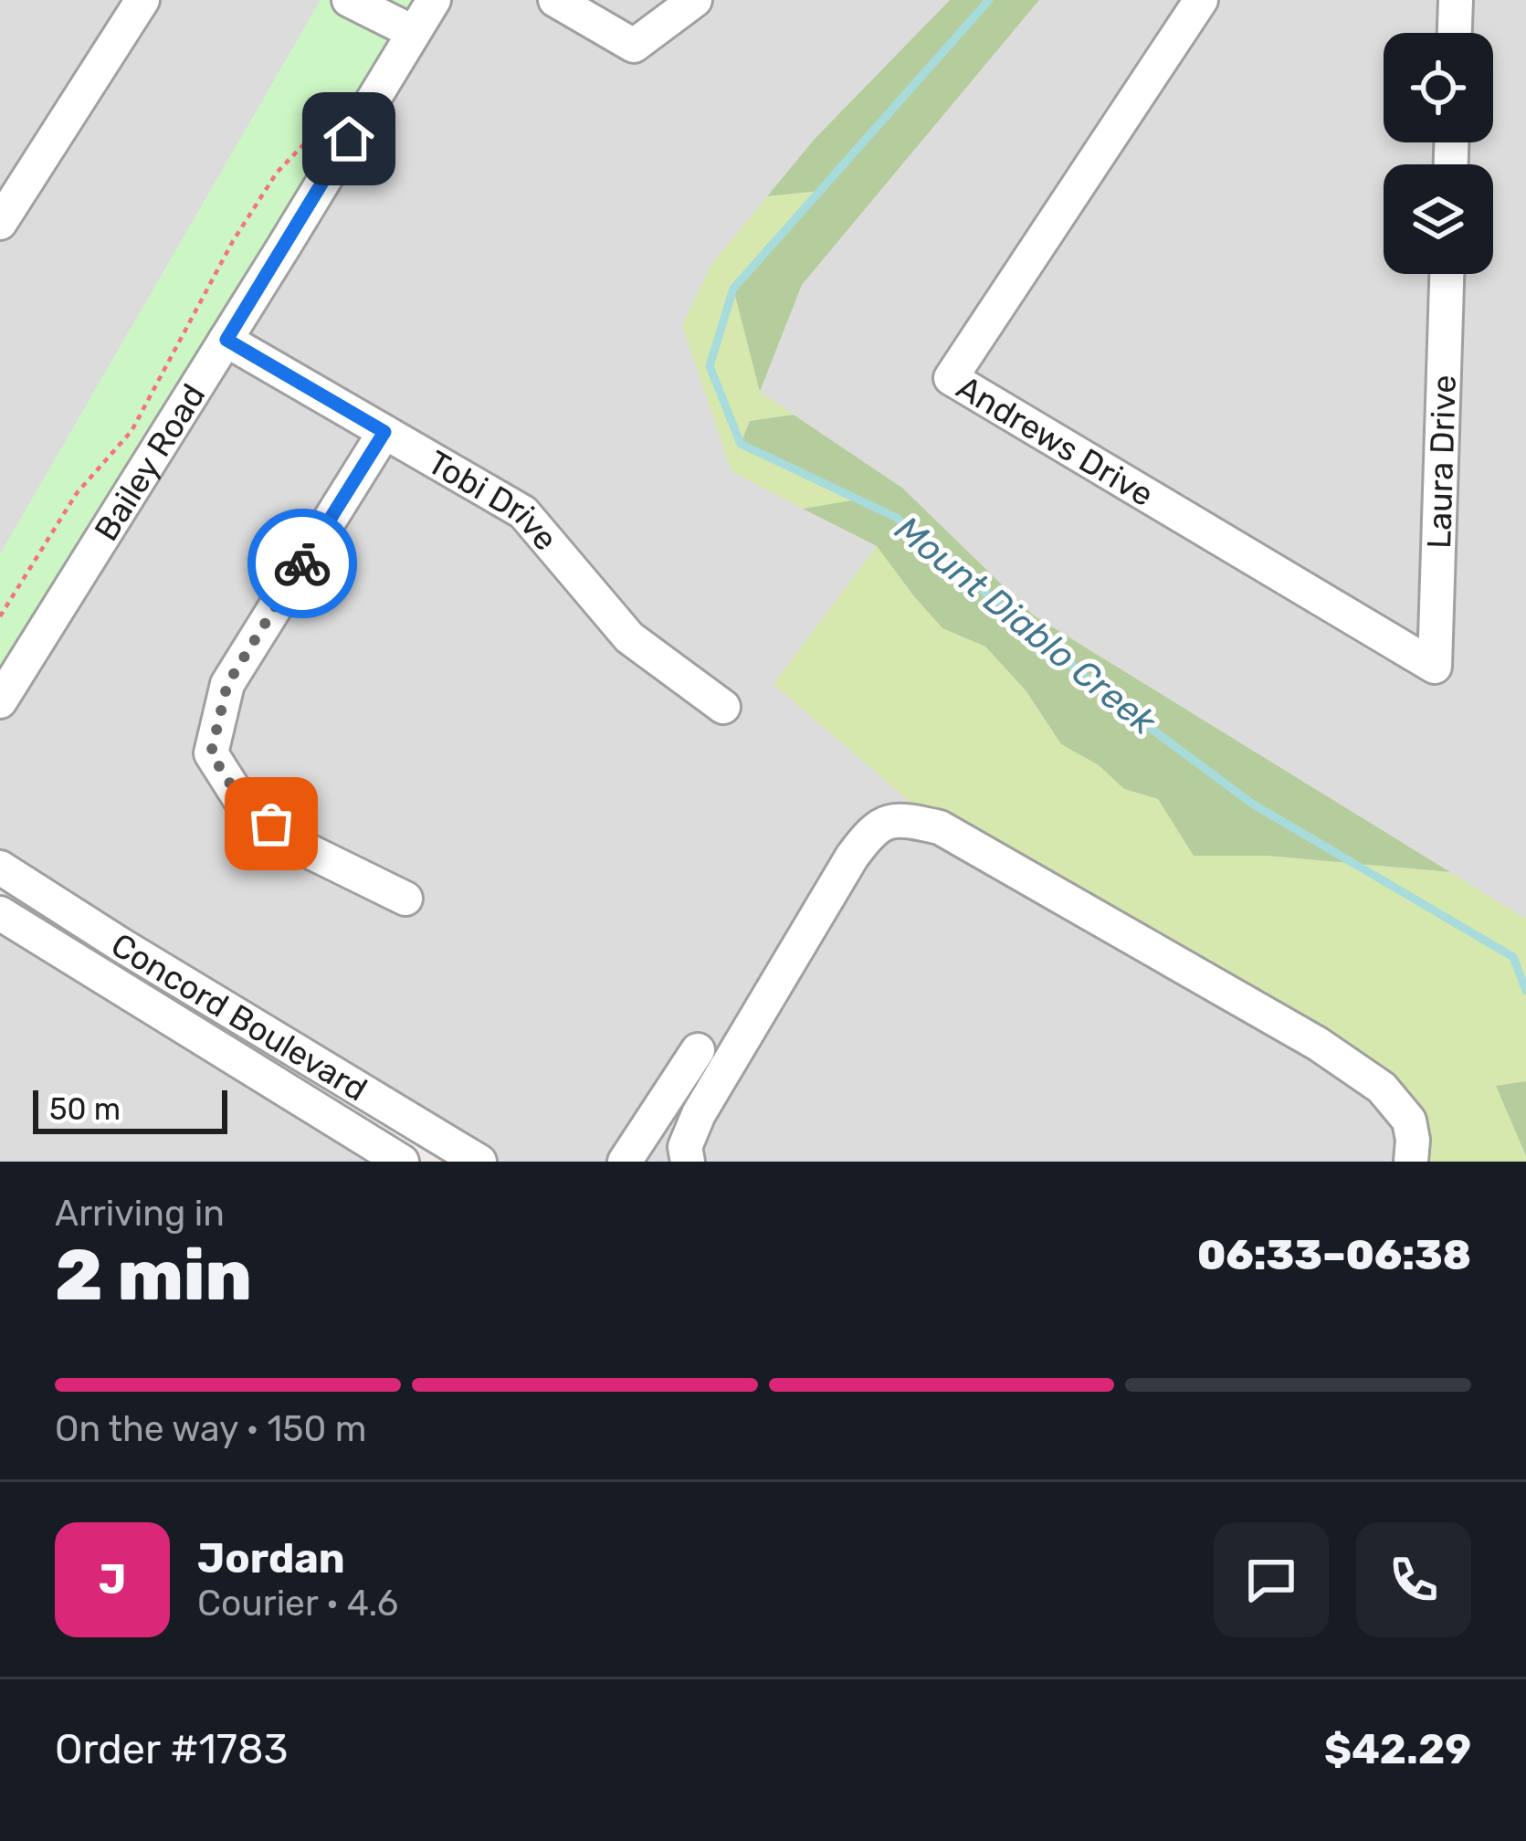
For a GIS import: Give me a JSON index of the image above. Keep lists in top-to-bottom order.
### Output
{
  "streets": {
    "street": [
      "Andrews Drive",
      "Laura Drive",
      "Bailey Road",
      "Tobi Drive",
      "Concord Boulevard"
    ]
  },
  "crossings": [
    ["Andrews Drive", "Laura Drive"],
    ["Bailey Road", "Tobi Drive"]
  ],
  "water": ["Mount Diablo Creek"],
  "scale_bar": "50 m",
  "page": {
    "scale": "50 m",
    "heading": ["2 min", "Arriving in", "06:33–06:38"],
    "panel": [
      "Jordan",
      "Courier · 4.6",
      "Order #1783",
      "$42.29"
    ],
    "bar": "On the way · 150 m",
    "round": "J"
  }
}
